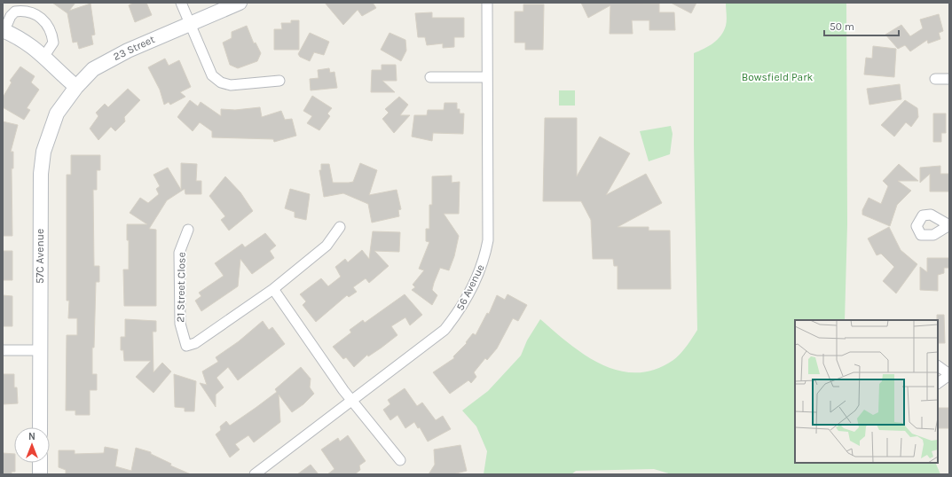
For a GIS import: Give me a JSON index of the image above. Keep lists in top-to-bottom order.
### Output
{
  "streets": {
    "street": [
      "23 Street",
      "57C Avenue",
      "21 Street Close",
      "56 Avenue"
    ]
  },
  "crossings": [
    ["23 Street", "57C Avenue"]
  ],
  "parks": ["Bowsfield Park"],
  "scale_bar": "50 m",
  "north": "top"
}
